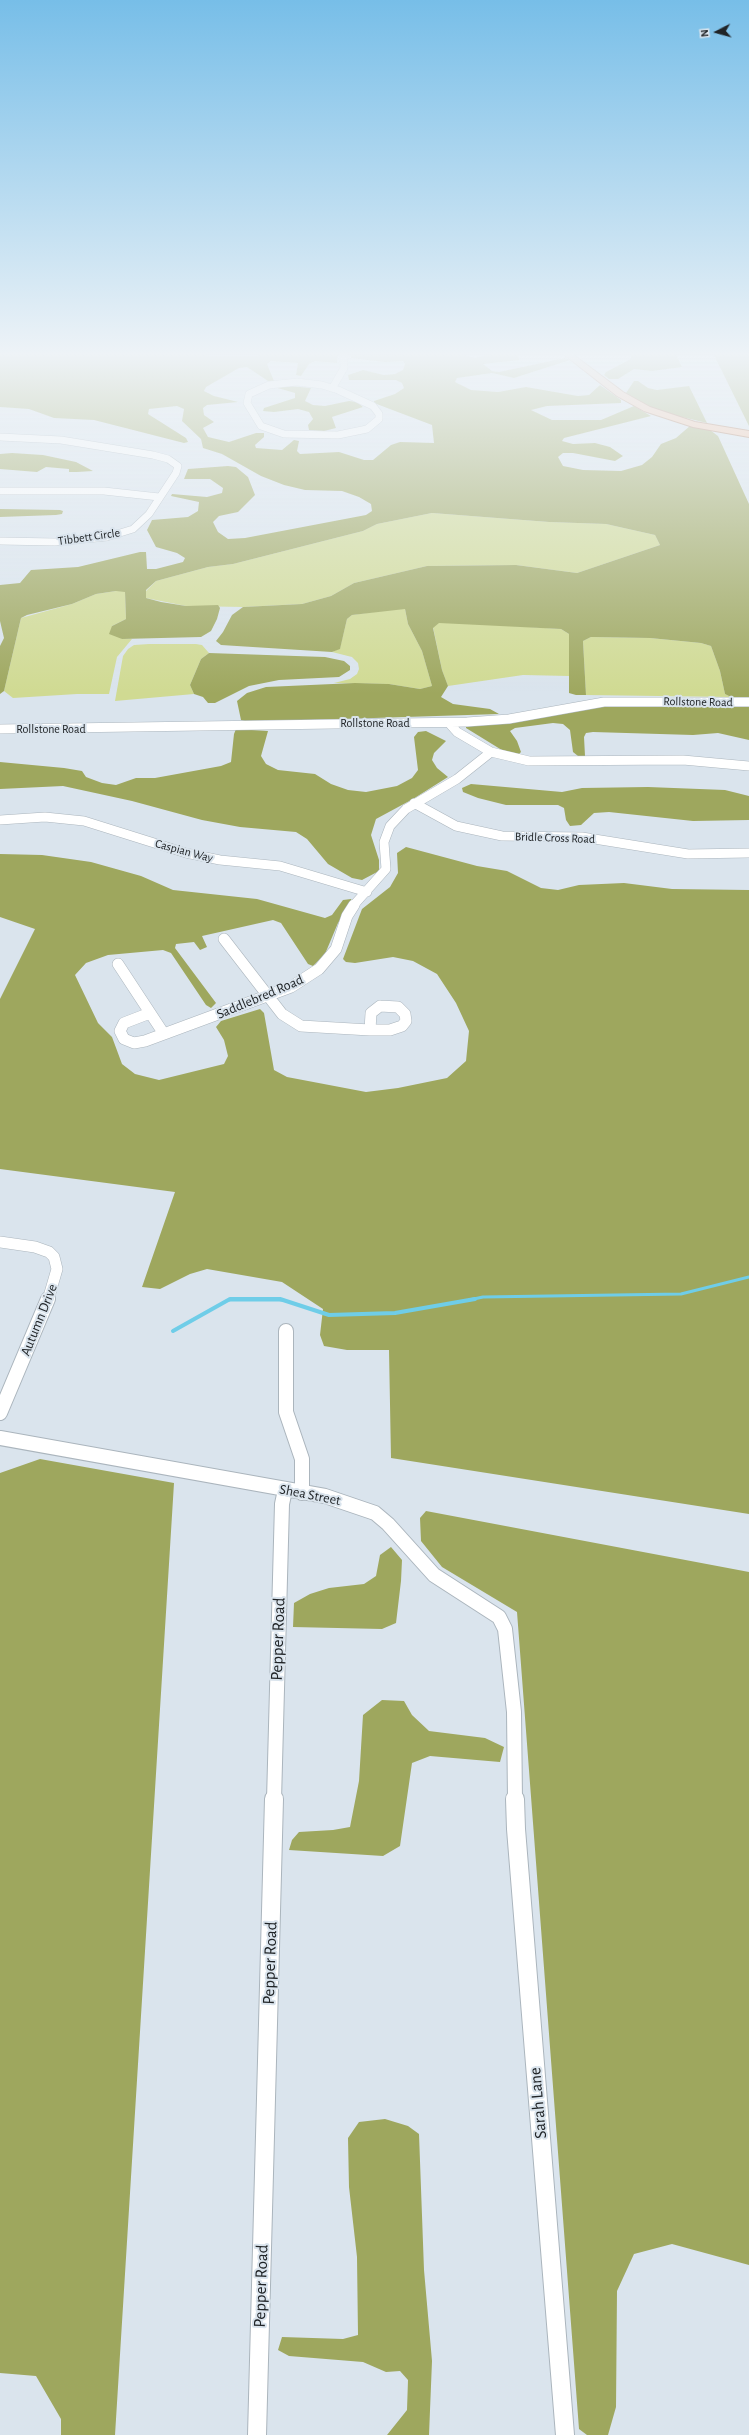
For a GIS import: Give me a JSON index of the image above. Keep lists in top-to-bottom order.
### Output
{
  "streets": {
    "street": [
      "Tibbett Circle",
      "Rollstone Road",
      "Bridle Cross Road",
      "Caspian Way",
      "Saddlebred Road",
      "Autumn Drive",
      "Shea Street",
      "Pepper Road",
      "Sarah Lane"
    ]
  },
  "crossings": [
    ["Bridle Cross Road", "Saddlebred Road"],
    ["Caspian Way", "Saddlebred Road"],
    ["Shea Street", "Pepper Road"],
    ["Shea Street", "Sarah Lane"]
  ],
  "north": "left"
}
